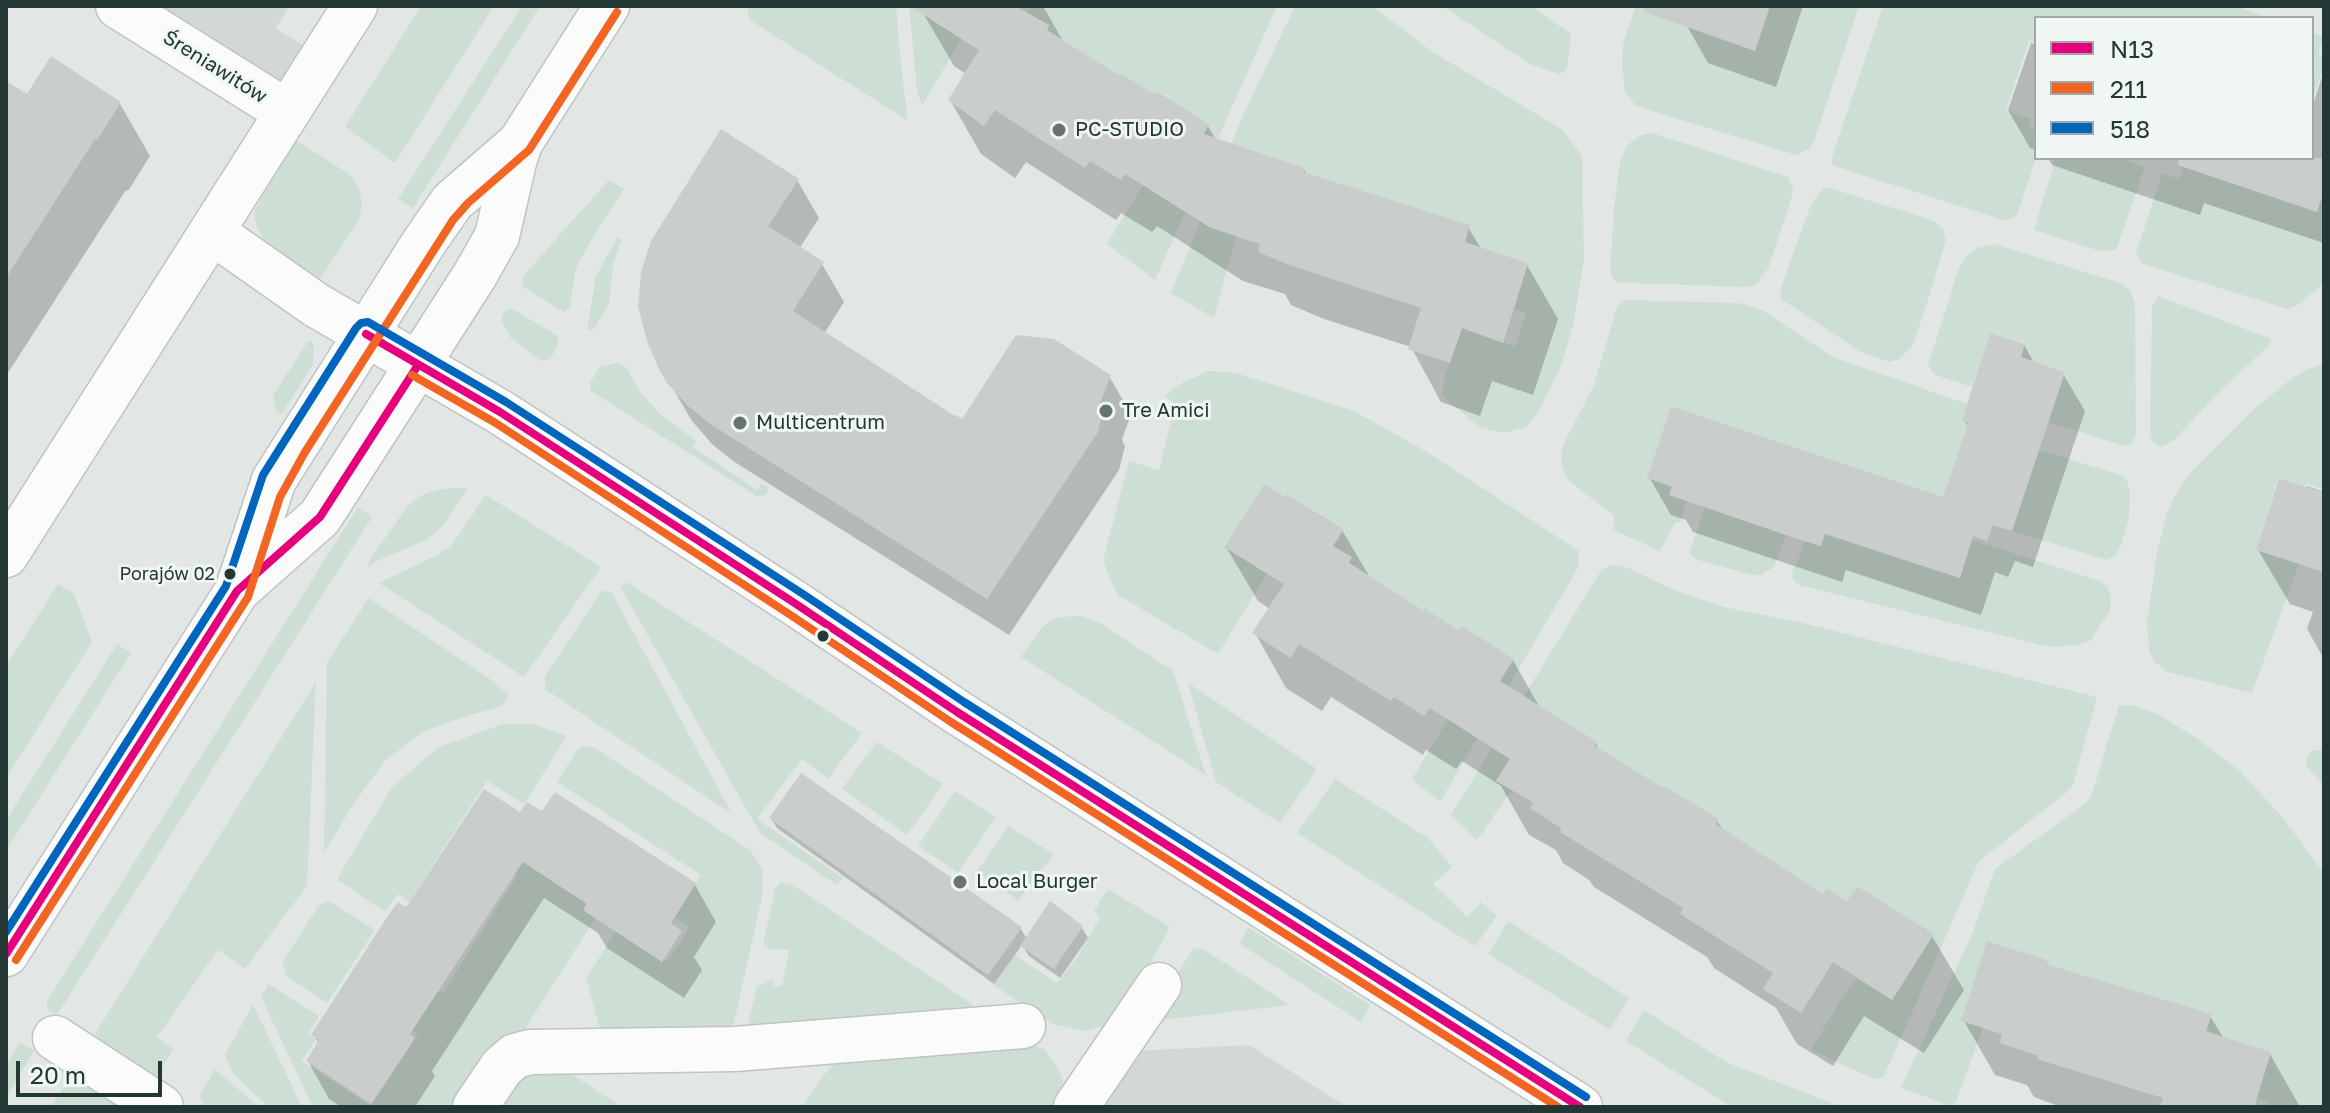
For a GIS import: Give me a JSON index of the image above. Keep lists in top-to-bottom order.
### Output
{
  "streets": {
    "street": ["Śreniawitów"]
  },
  "places": [
    "PC-STUDIO",
    "Tre Amici",
    "Multicentrum",
    "Porajów 02",
    "Local Burger"
  ],
  "lines": ["transit line 211", "transit line 518", "transit line N13"],
  "legend": ["N13", "211", "518"],
  "scale_bar": "20 m"
}
